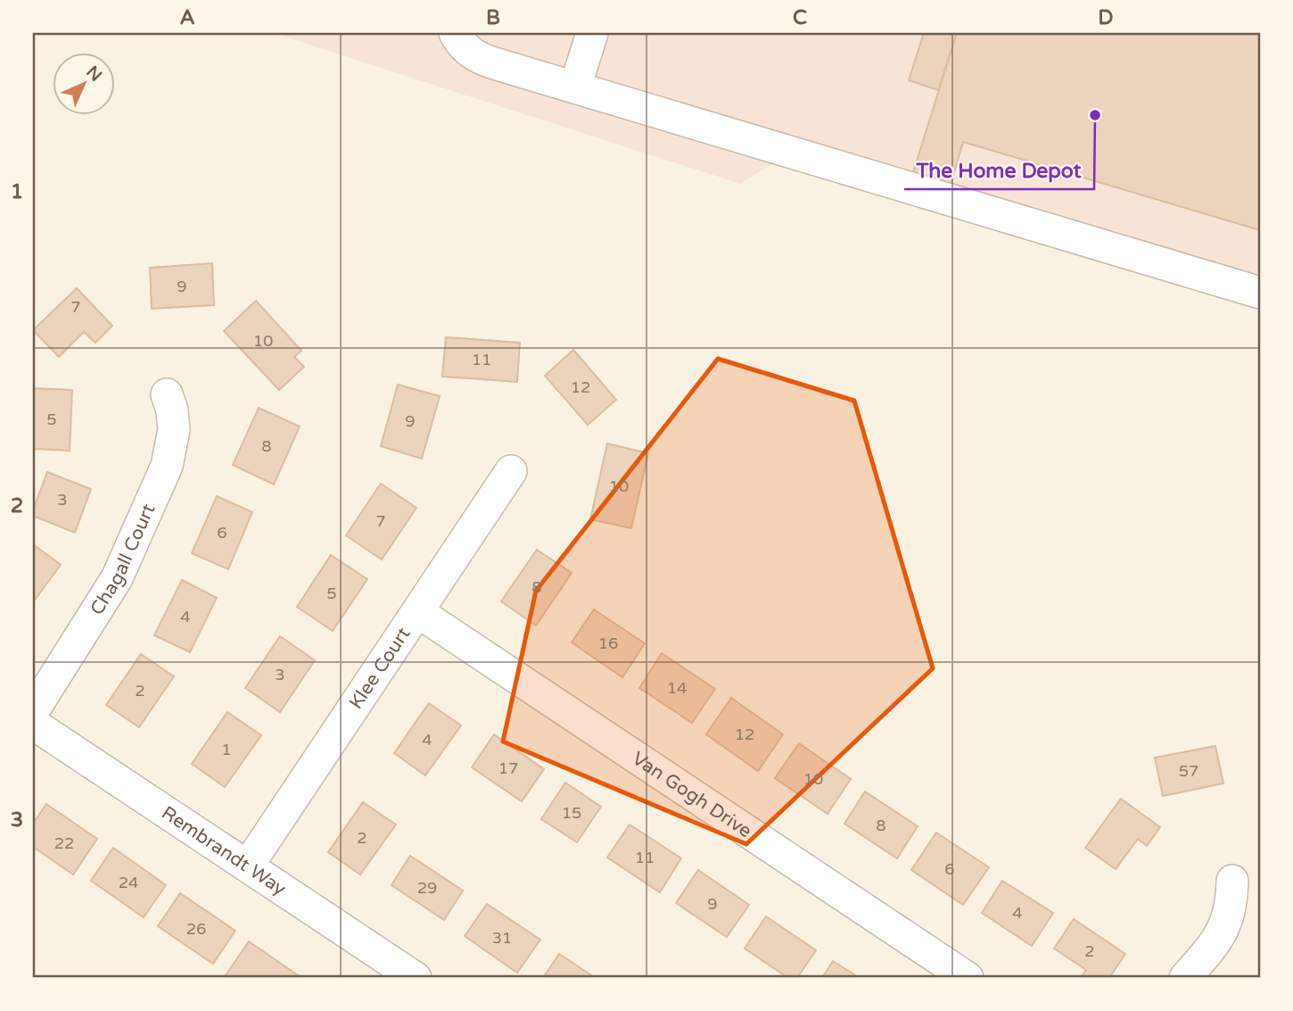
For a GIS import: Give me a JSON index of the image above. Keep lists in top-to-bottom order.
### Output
{
  "streets": {
    "street": [
      "Chagall Court",
      "Klee Court",
      "Van Gogh Drive",
      "Rembrandt Way"
    ]
  },
  "crossings": [
    ["Klee Court", "Van Gogh Drive"],
    ["Klee Court", "Rembrandt Way"]
  ],
  "places": ["The Home Depot"],
  "house_numbers": [
    "9",
    "7",
    "10",
    "11",
    "12",
    "5",
    "9",
    "8",
    "10",
    "3",
    "7",
    "6",
    "8",
    "5",
    "4",
    "16",
    "3",
    "14",
    "2",
    "12",
    "4",
    "1",
    "17",
    "57",
    "10",
    "15",
    "8",
    "2",
    "22",
    "11",
    "6",
    "24",
    "29",
    "9",
    "4",
    "26",
    "31",
    "2"
  ],
  "north": "top right",
  "grid": {
    "columns": [
      "A",
      "B",
      "C",
      "D"
    ],
    "rows": ["1", "2", "3"]
  }
}
